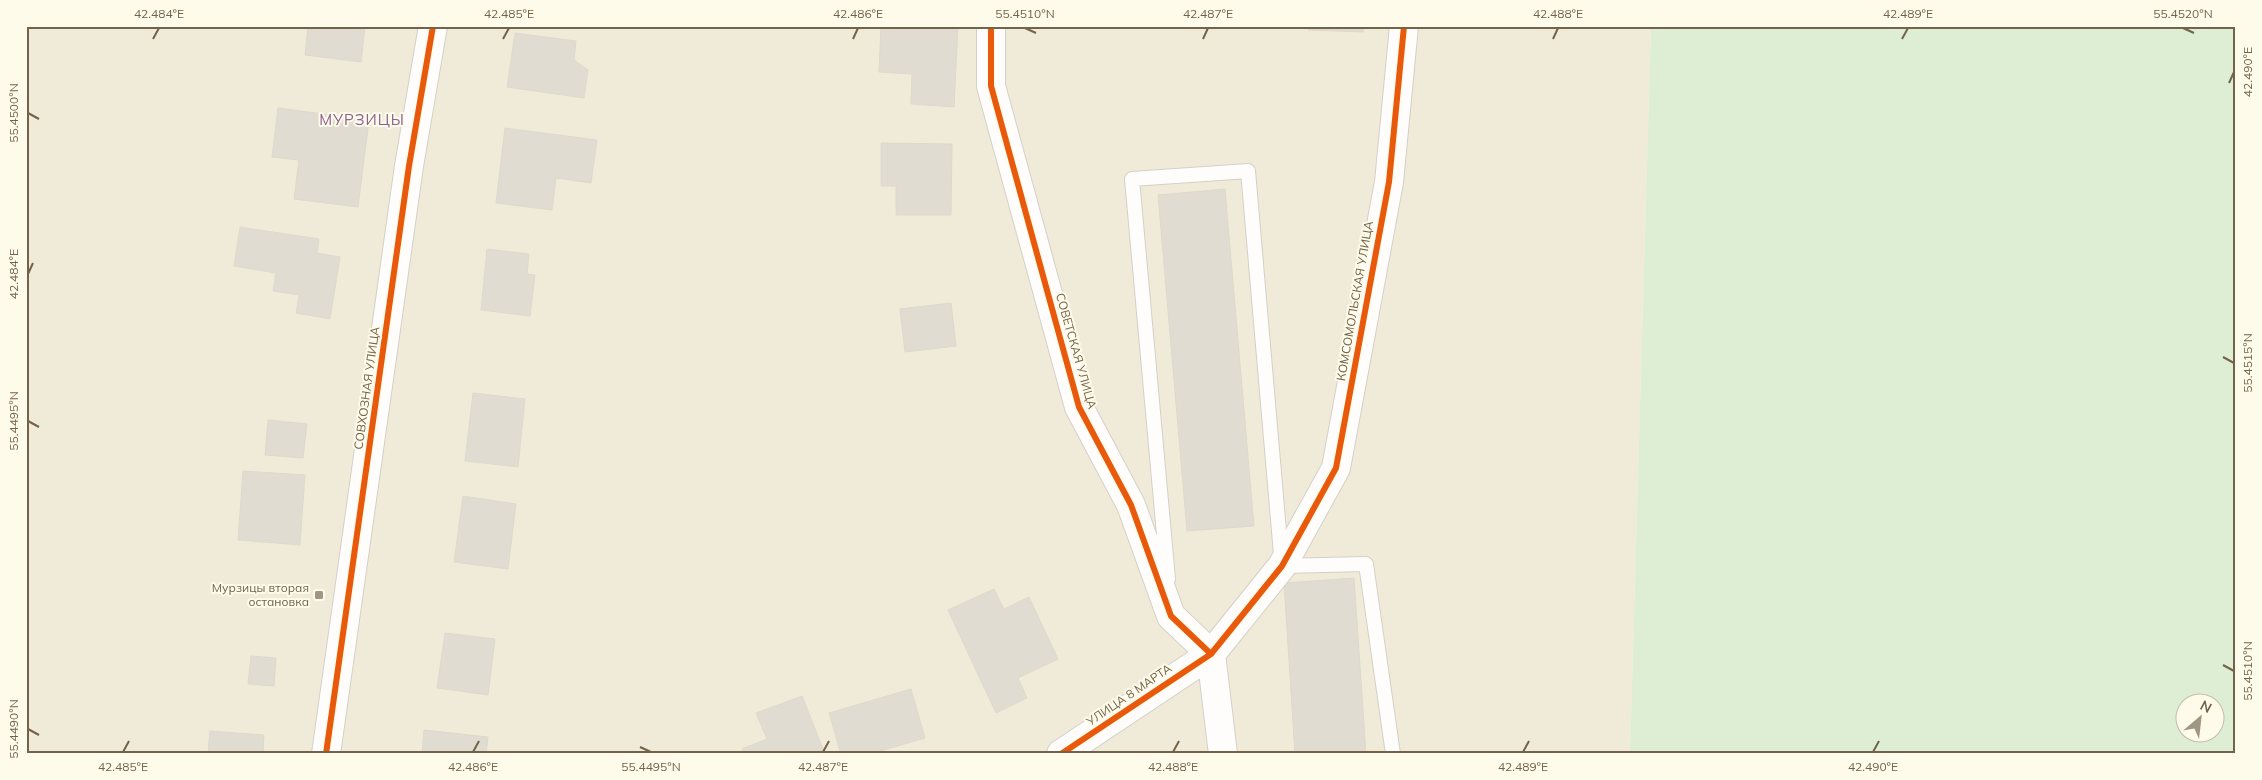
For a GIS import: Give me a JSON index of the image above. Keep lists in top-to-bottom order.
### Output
{
  "streets": {
    "street": [
      "КОМСОМОЛЬСКАЯ УЛИЦА",
      "СОВЕТСКАЯ УЛИЦА",
      "СОВХОЗНАЯ УЛИЦА",
      "УЛИЦА 8 МАРТА"
    ]
  },
  "crossings": [
    ["КОМСОМОЛЬСКАЯ УЛИЦА", "СОВЕТСКАЯ УЛИЦА"],
    ["КОМСОМОЛЬСКАЯ УЛИЦА", "УЛИЦА 8 МАРТА"],
    ["СОВЕТСКАЯ УЛИЦА", "УЛИЦА 8 МАРТА"]
  ],
  "districts": ["МУРЗИЦЫ"],
  "places": {
    "transit": ["Мурзицы вторая остановка"]
  },
  "north": "top right",
  "coordinates": [
    "42.484°E",
    "42.485°E",
    "42.486°E",
    "55.4510°N",
    "42.487°E",
    "42.488°E",
    "42.489°E",
    "55.4520°N",
    "42.490°E",
    "55.4500°N",
    "55.4515°N",
    "55.4495°N",
    "55.4490°N"
  ]
}
